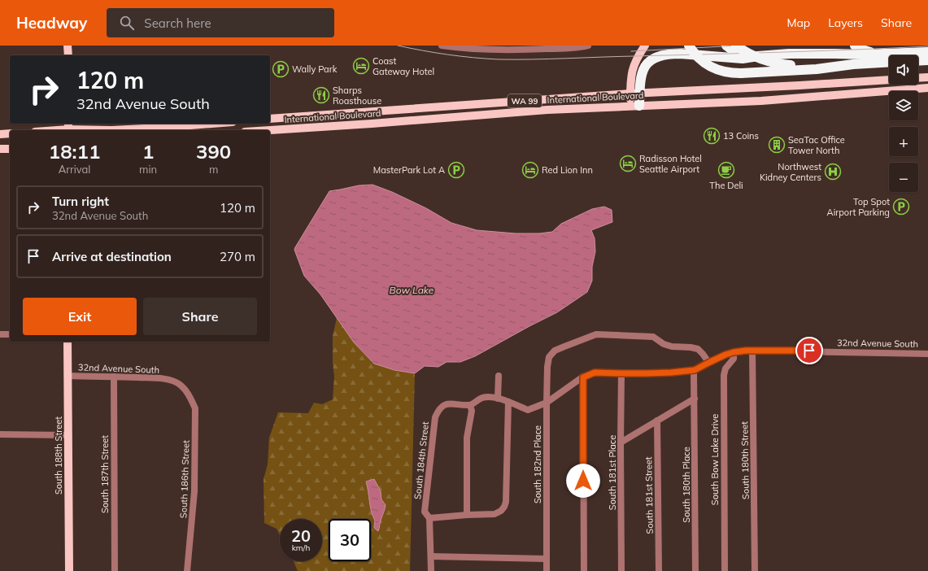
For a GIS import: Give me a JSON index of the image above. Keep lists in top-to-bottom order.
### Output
{
  "streets": {
    "main road": ["International Boulevard", "WA 99", "South 188th Street"],
    "street": [
      "32nd Avenue South",
      "South Bow Lake Drive",
      "South 184th Street",
      "South 180th Street",
      "South 182nd Place",
      "South 181st Place",
      "South 187th Street",
      "South 186th Street",
      "South 180th Place",
      "South 181st Street"
    ]
  },
  "crossings": [
    ["32nd Avenue South", "South 188th Street"],
    ["32nd Avenue South", "South Bow Lake Drive"],
    ["32nd Avenue South", "South 184th Street"],
    ["32nd Avenue South", "South 180th Street"],
    ["32nd Avenue South", "South 182nd Place"],
    ["32nd Avenue South", "South 181st Place"],
    ["32nd Avenue South", "South 187th Street"],
    ["32nd Avenue South", "South 186th Street"],
    ["32nd Avenue South", "South 180th Place"]
  ],
  "water": ["Bow Lake"],
  "places": {
    "hotel": ["Coast Gateway Hotel", "Radisson Hotel Seattle Airport", "Red Lion Inn"],
    "parking": ["Wally Park", "MasterPark Lot A", "Top Spot Airport Parking"],
    "restaurant": ["Sharps Roasthouse", "13 Coins"],
    "building": ["SeaTac Office Tower North"],
    "cafe": ["The Deli"],
    "hospital": ["Northwest Kidney Centers"]
  },
  "page": {
    "header": "Headway",
    "search": "Search here",
    "nav": ["Map", "Layers", "Share"],
    "map_buttons": ["+", "−"],
    "turn": ["120 m", "32nd Avenue South"],
    "eta": [
      "18:11",
      "Arrival",
      "1",
      "min",
      "390",
      "m"
    ],
    "list": [
      {
        "name": "Turn right",
        "note": "32nd Avenue South",
        "value": "120 m"
      },
      {
        "name": "Arrive at destination",
        "value": "270 m"
      }
    ],
    "buttons": ["Exit", "Share"],
    "speed": "20 km/h",
    "limit": "30"
  }
}
